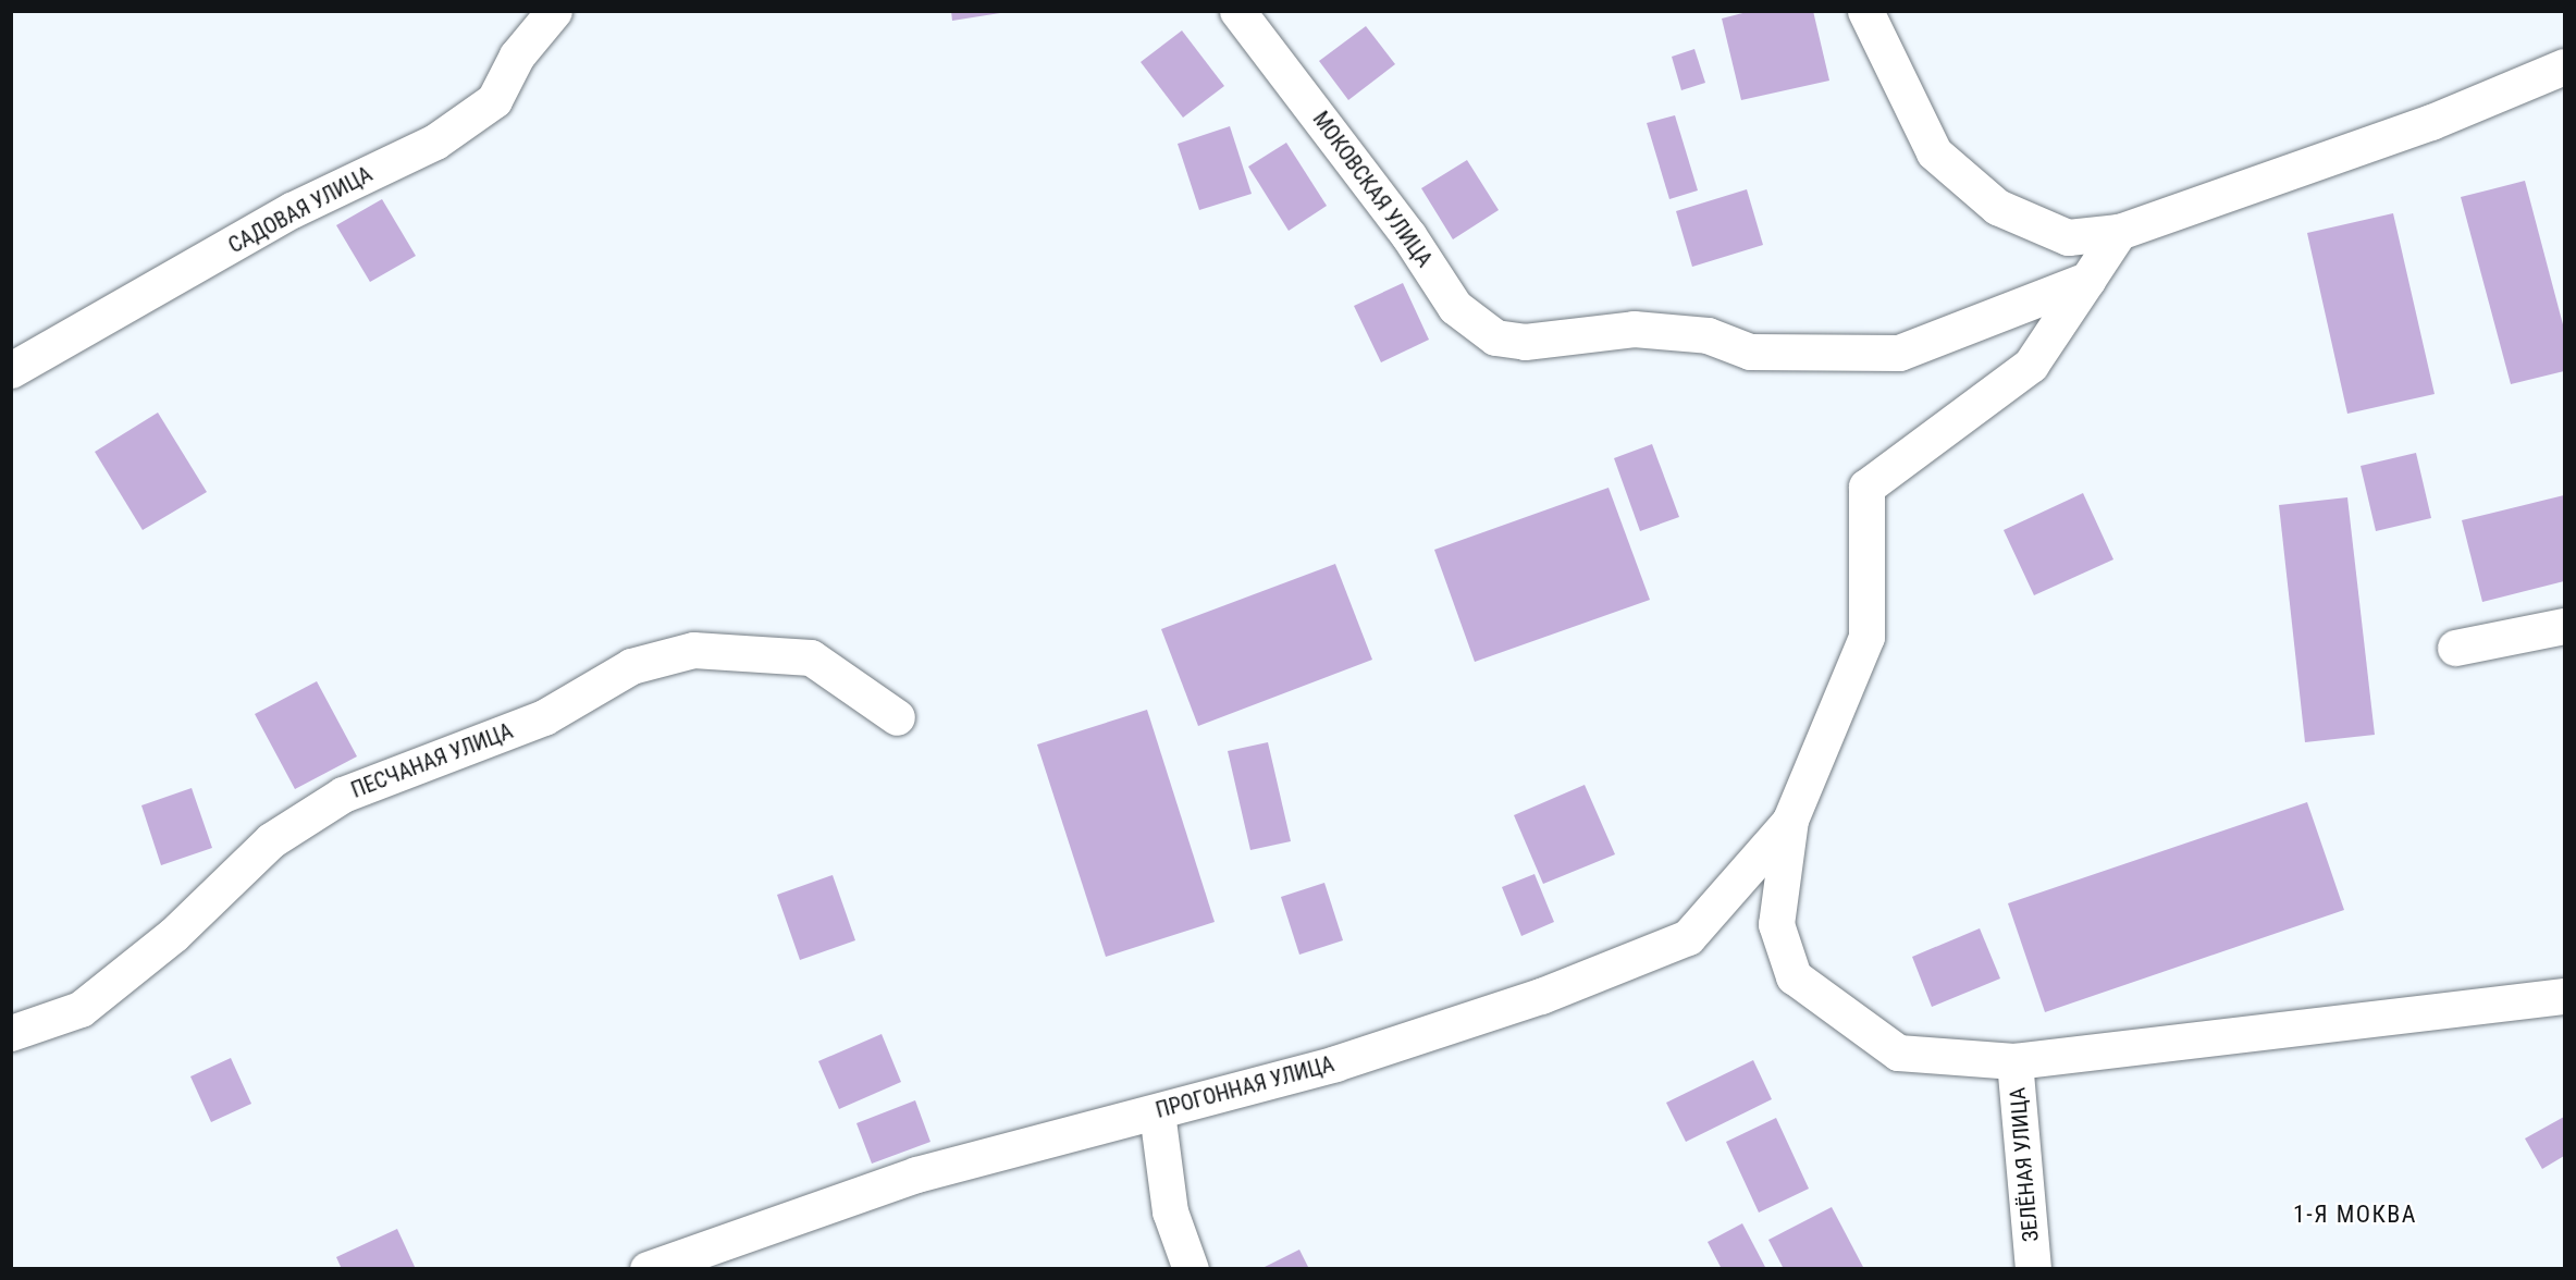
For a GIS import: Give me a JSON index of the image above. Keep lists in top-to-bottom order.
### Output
{
  "streets": {
    "street": [
      "МОКОВСКАЯ УЛИЦА",
      "САДОВАЯ УЛИЦА",
      "ПЕСЧАНАЯ УЛИЦА",
      "ПРОГОННАЯ УЛИЦА",
      "ЗЕЛЁНАЯ УЛИЦА"
    ]
  },
  "districts": ["1-Я МОКВА"]
}
